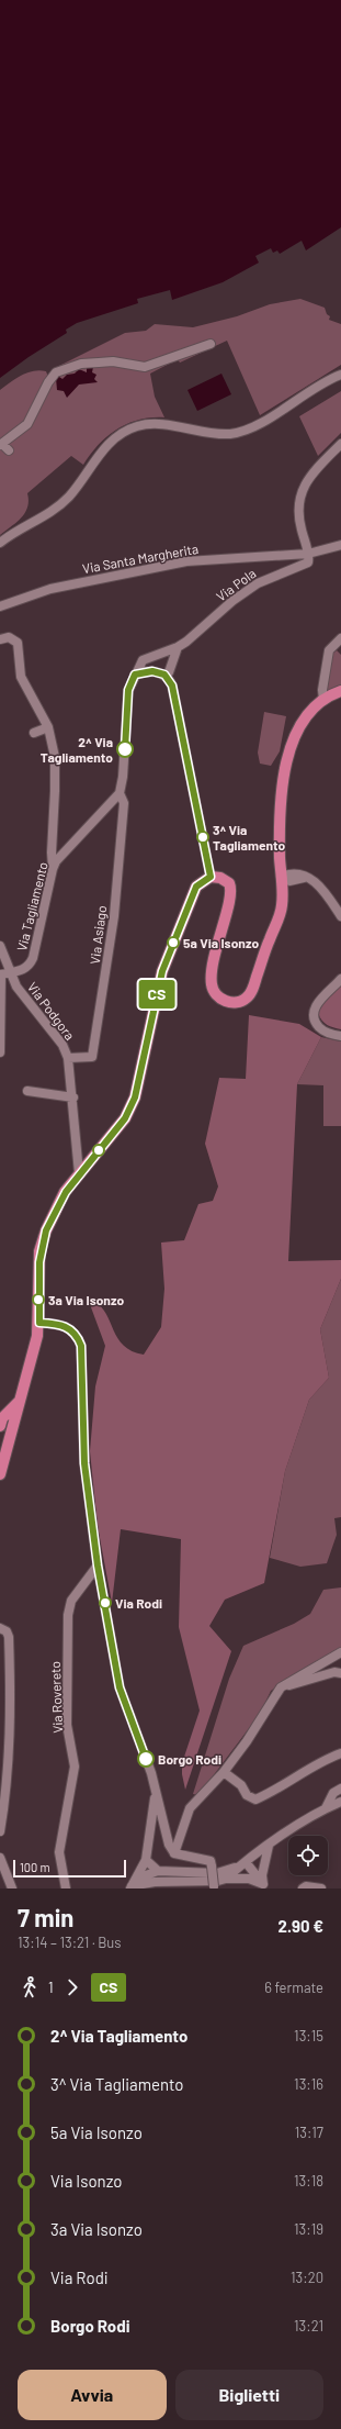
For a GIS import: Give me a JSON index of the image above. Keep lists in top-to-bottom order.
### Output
{
  "streets": {
    "street": [
      "Via Santa Margherita",
      "Via Pola",
      "Via Tagliamento",
      "Via Asiago",
      "Via Podgora",
      "Via Rovereto"
    ]
  },
  "crossings": [
    ["Via Santa Margherita", "Via Pola"],
    ["Via Tagliamento", "Via Asiago"],
    ["Via Tagliamento", "Via Podgora"],
    ["Via Asiago", "Via Podgora"]
  ],
  "places": [
    "2^ Via Tagliamento",
    "3^ Via Tagliamento",
    "5a Via Isonzo",
    "3a Via Isonzo",
    "Via Rodi",
    "Borgo Rodi"
  ],
  "lines": ["bus line CS"],
  "scale_bar": "100 m",
  "page": {
    "on_map": "CS",
    "scale": "100 m",
    "heading": ["7 min", "13:14 – 13:21 · Bus", "2.90 €"],
    "legs": ["1", "CS", "6 fermate"],
    "list": [
      {
        "name": "2^ Via Tagliamento",
        "value": "13:15"
      },
      {
        "name": "3^ Via Tagliamento",
        "value": "13:16"
      },
      {
        "name": "5a Via Isonzo",
        "value": "13:17"
      },
      {
        "name": "Via Isonzo",
        "value": "13:18"
      },
      {
        "name": "3a Via Isonzo",
        "value": "13:19"
      },
      {
        "name": "Via Rodi",
        "value": "13:20"
      },
      {
        "name": "Borgo Rodi",
        "value": "13:21"
      }
    ],
    "buttons": ["Avvia", "Biglietti"]
  }
}
